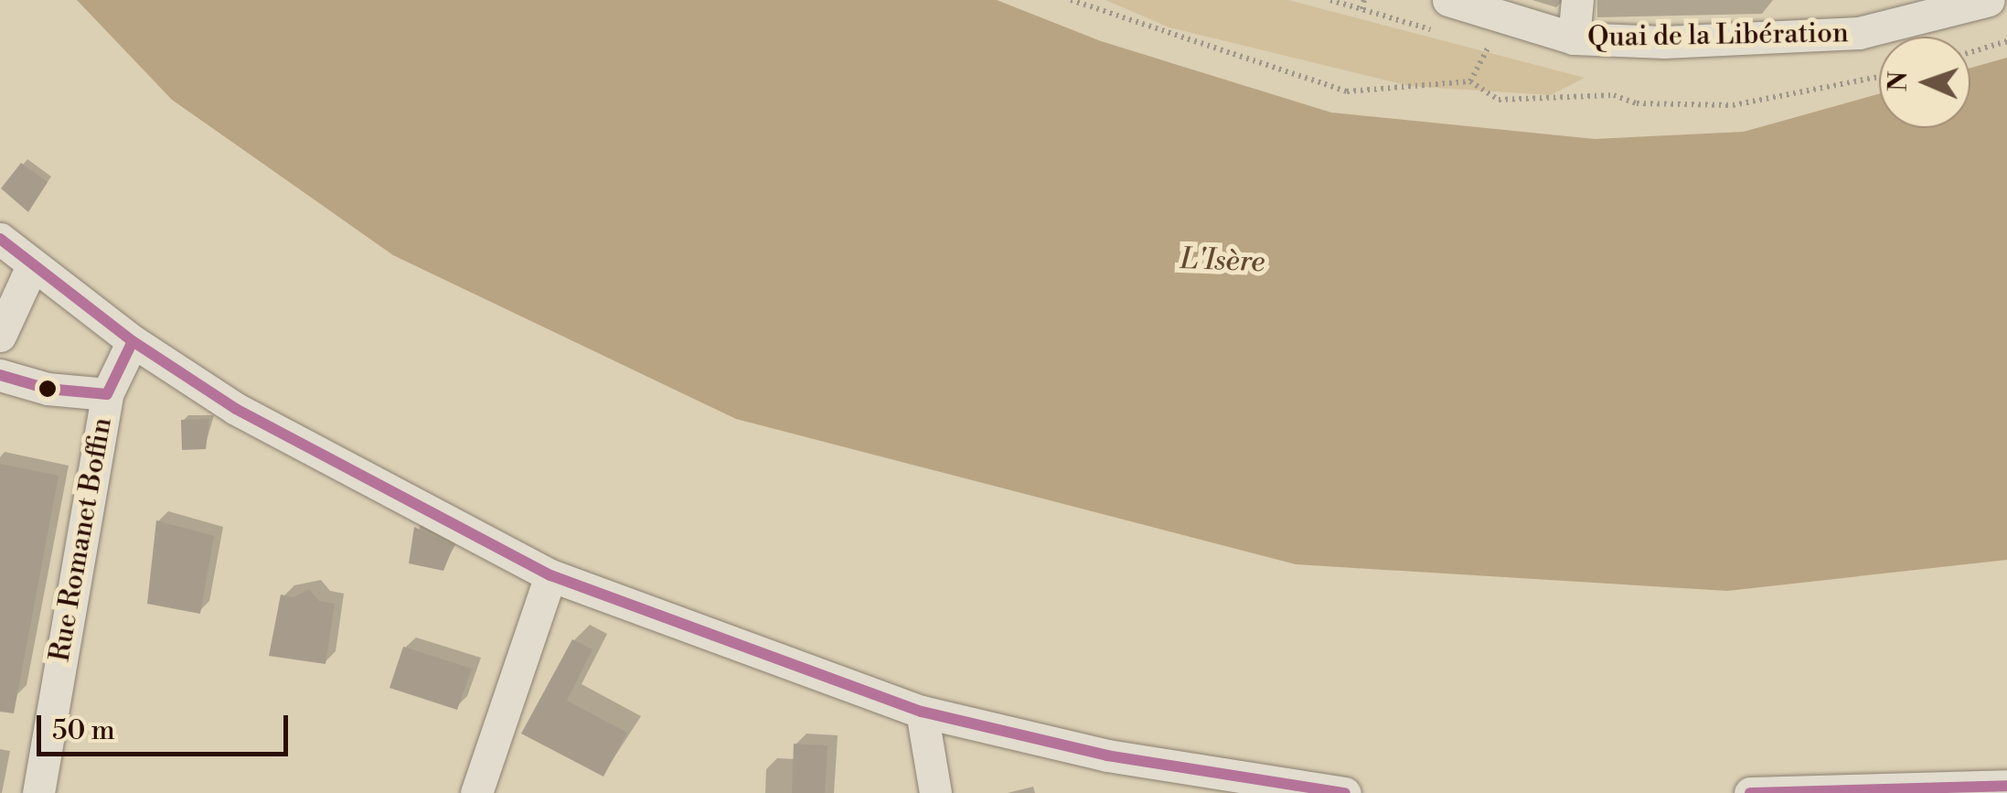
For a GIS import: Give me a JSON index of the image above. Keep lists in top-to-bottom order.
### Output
{
  "streets": {
    "street": ["Quai de la Libération", "Rue Romanet Boffin"]
  },
  "water": ["L'Isère"],
  "scale_bar": "50 m",
  "north": "left"
}
